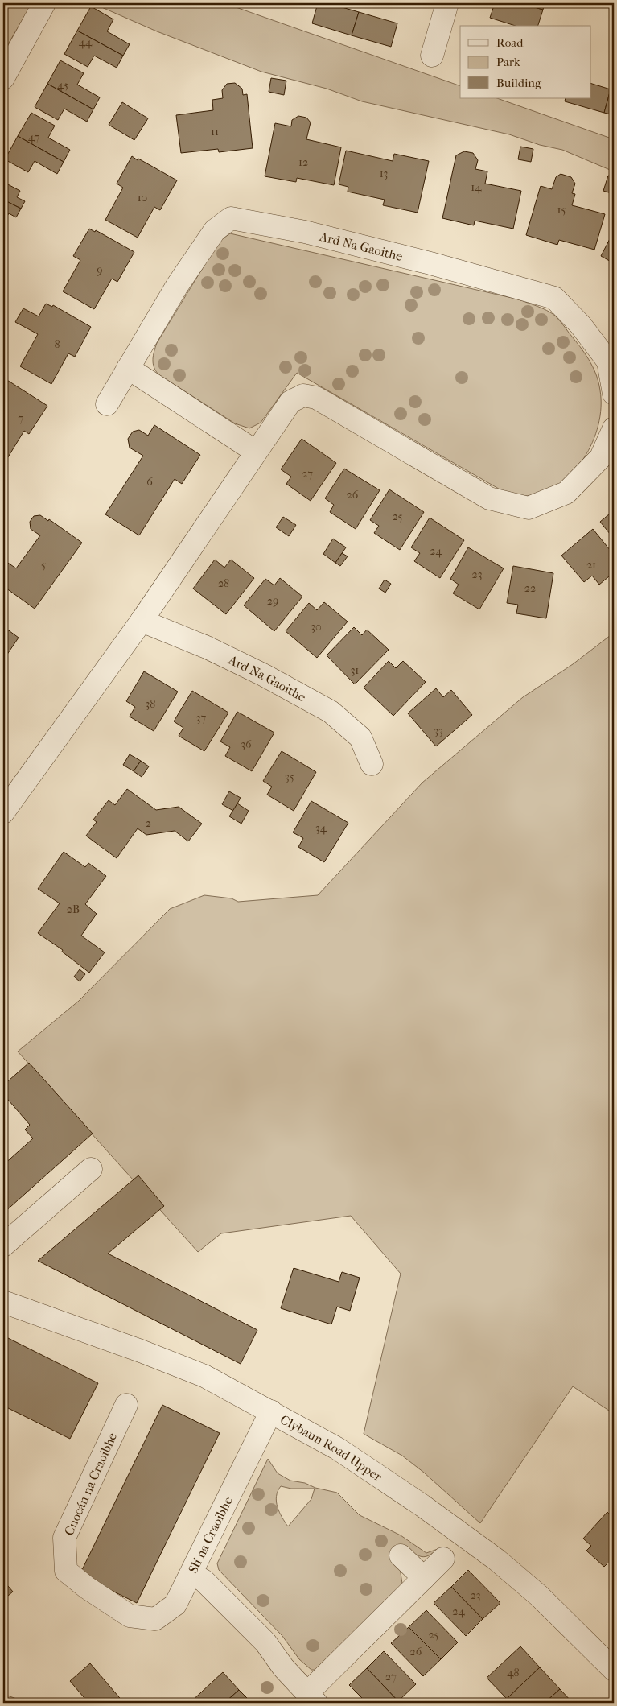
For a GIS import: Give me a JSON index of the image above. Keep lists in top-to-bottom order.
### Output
{
  "streets": {
    "street": [
      "Ard Na Gaoithe",
      "Clybaun Road Upper",
      "Cnocán na Craoibhe",
      "Slí na Craoibhe"
    ]
  },
  "crossings": [
    ["Clybaun Road Upper", "Slí na Craoibhe"],
    ["Cnocán na Craoibhe", "Slí na Craoibhe"]
  ],
  "house_numbers": [
    "44",
    "45",
    "11",
    "47",
    "12",
    "13",
    "14",
    "10",
    "15",
    "9",
    "8",
    "7",
    "27",
    "6",
    "26",
    "25",
    "24",
    "5",
    "21",
    "23",
    "28",
    "22",
    "29",
    "30",
    "31",
    "38",
    "37",
    "33",
    "36",
    "35",
    "2",
    "34",
    "2B",
    "23",
    "24",
    "25",
    "26",
    "48",
    "27"
  ],
  "legend": ["Road", "Park", "Building"]
}
